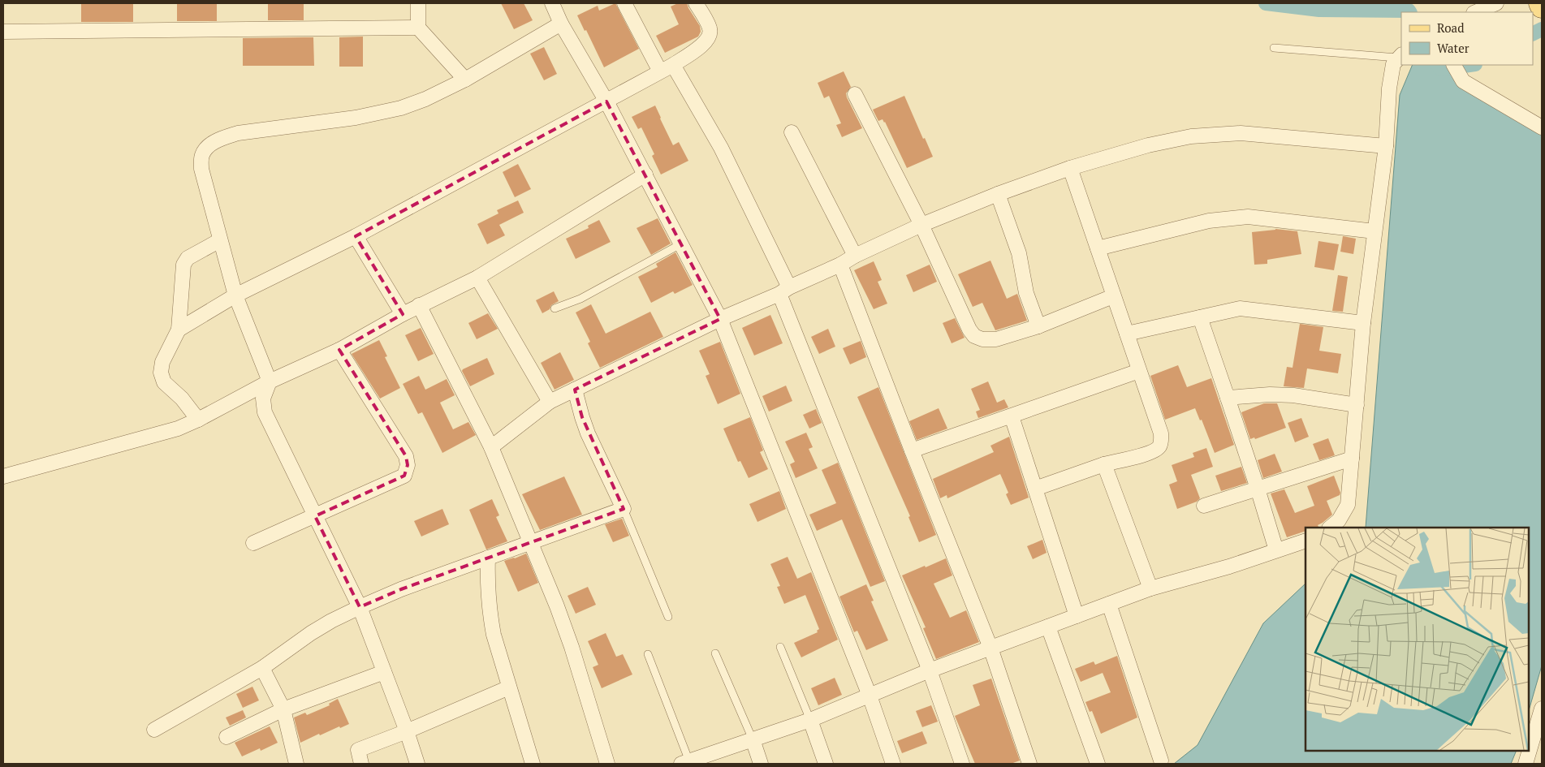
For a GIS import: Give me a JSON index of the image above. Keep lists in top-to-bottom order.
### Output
{
  "legend": ["Road", "Water"]
}
